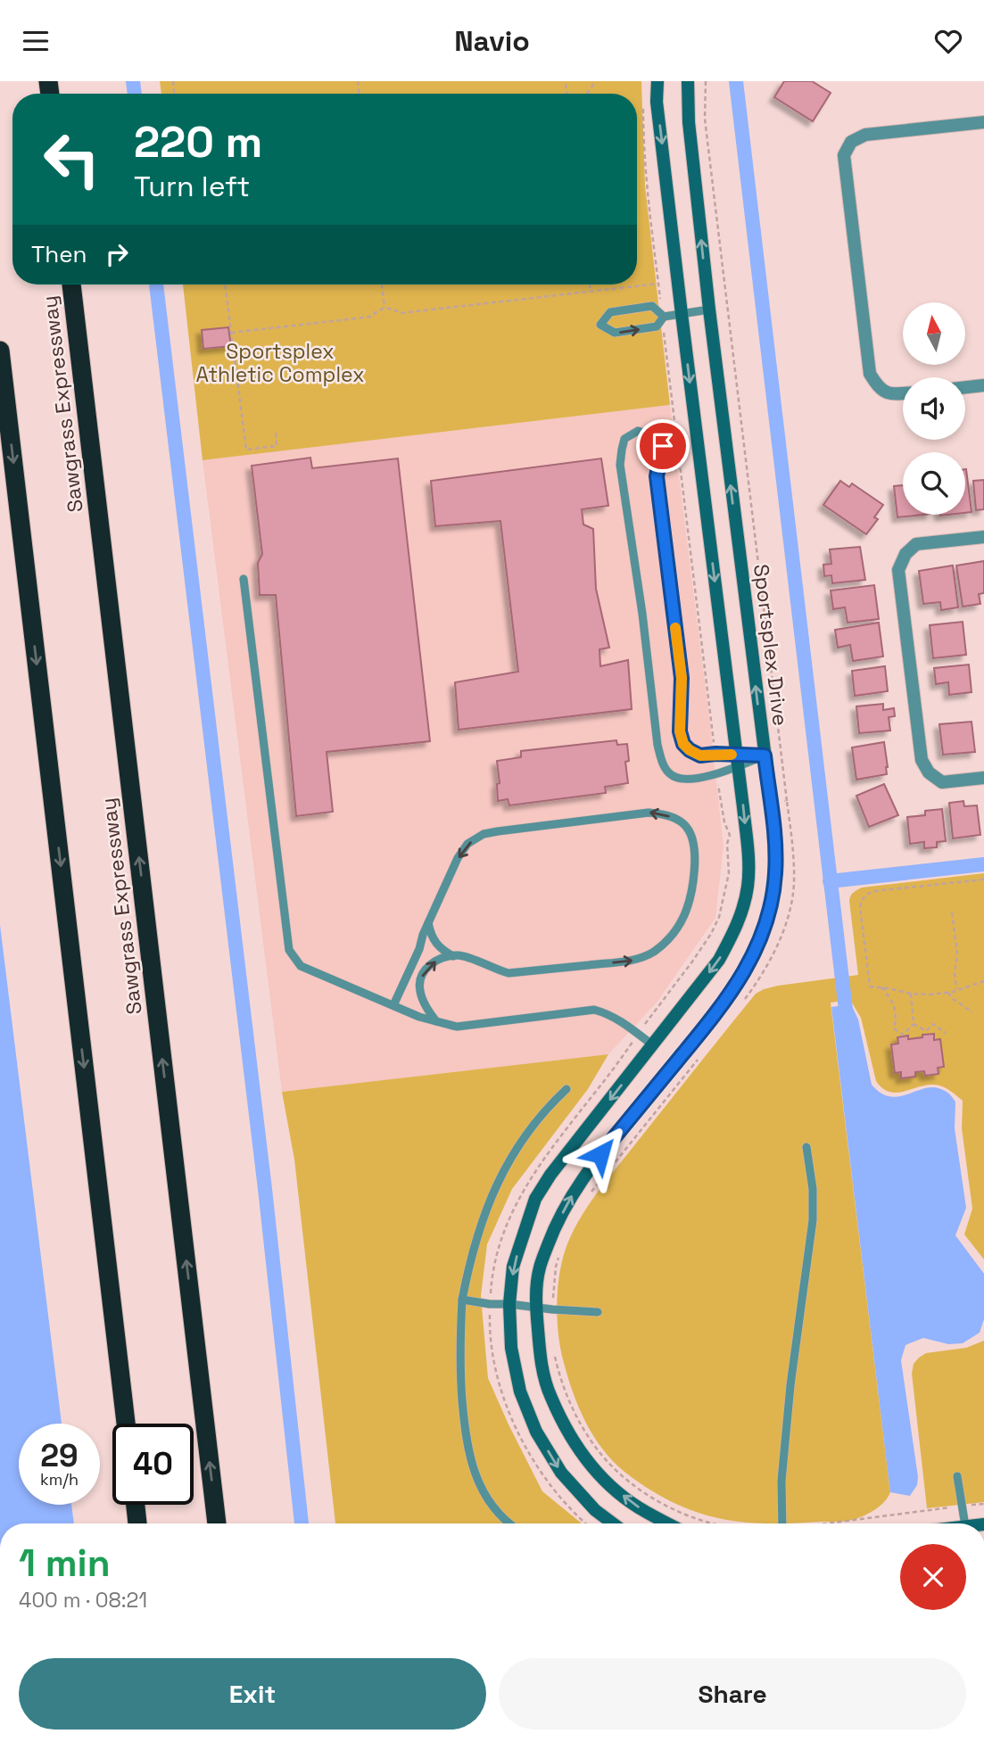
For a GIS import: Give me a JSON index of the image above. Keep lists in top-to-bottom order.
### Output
{
  "streets": {
    "highway": ["Sawgrass Expressway"],
    "street": ["Sportsplex Drive"]
  },
  "parks": ["Sportsplex Athletic Complex"],
  "north": "top",
  "page": {
    "header": "Navio",
    "turn": ["220 m", "Turn left"],
    "then": "Then",
    "speed": "29 km/h",
    "limit": "40",
    "heading": ["1 min", "400 m · 08:21"],
    "buttons": ["Exit", "Share"]
  }
}
